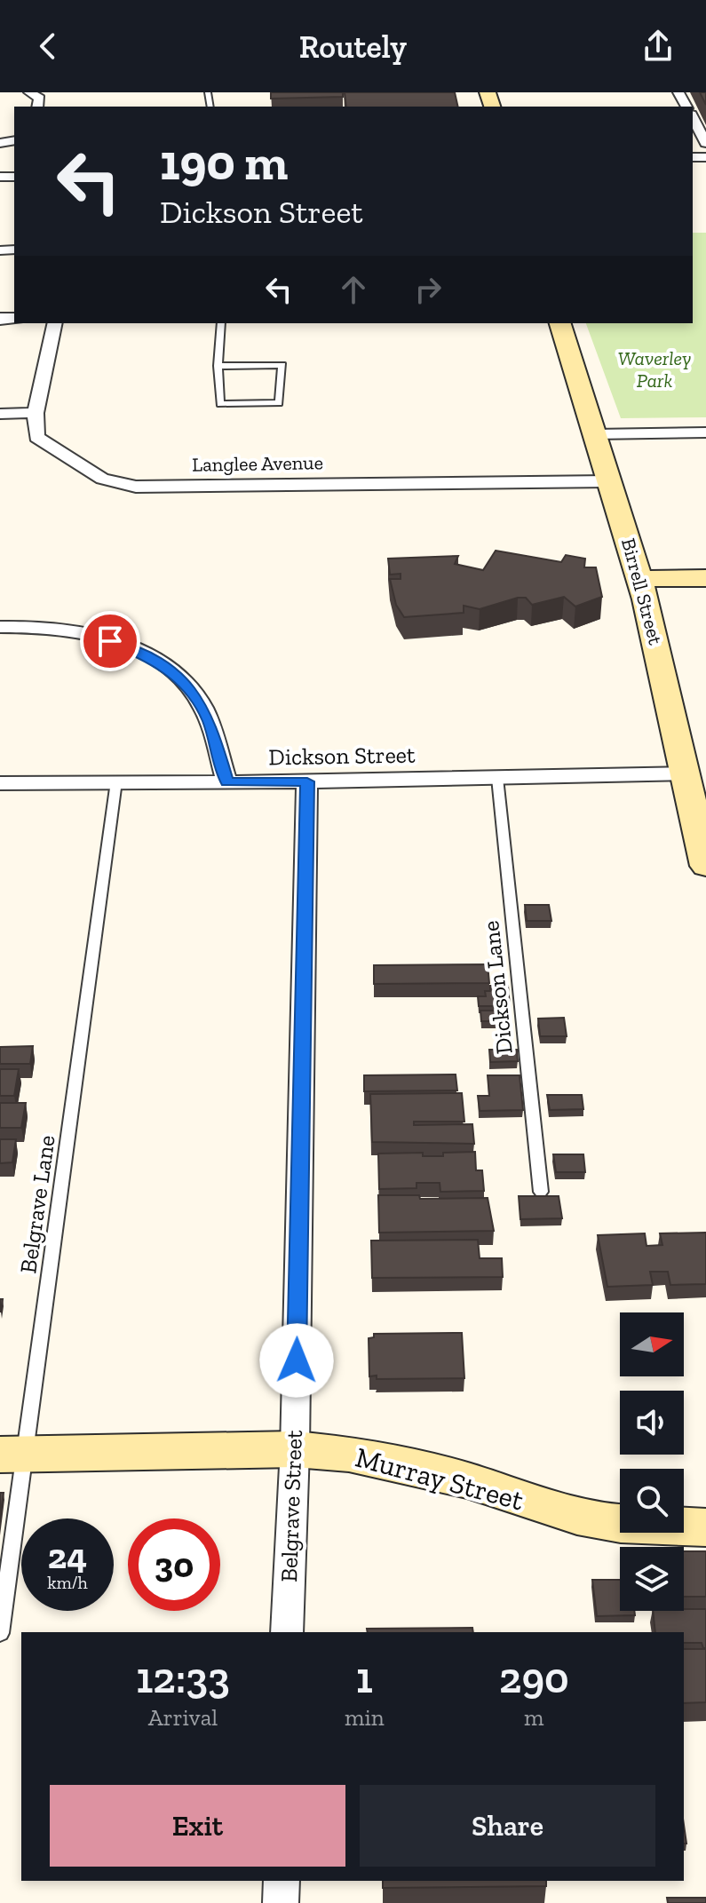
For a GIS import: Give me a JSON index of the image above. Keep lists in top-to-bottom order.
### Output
{
  "streets": {
    "main road": ["Birrell Street", "Murray Street"],
    "street": ["Langlee Avenue", "Dickson Street", "Belgrave Street"],
    "lane": ["Dickson Lane", "Belgrave Lane"]
  },
  "crossings": [
    ["Langlee Avenue", "Birrell Street"],
    ["Birrell Street", "Dickson Street"],
    ["Dickson Street", "Dickson Lane"],
    ["Dickson Street", "Belgrave Lane"],
    ["Dickson Street", "Belgrave Street"],
    ["Belgrave Lane", "Murray Street"],
    ["Murray Street", "Belgrave Street"]
  ],
  "parks": ["Waverley Park"],
  "north": "right",
  "page": {
    "header": "Routely",
    "turn": ["190 m", "Dickson Street"],
    "speed": "24 km/h",
    "limit": "30",
    "eta": [
      "12:33",
      "Arrival",
      "1",
      "min",
      "290",
      "m"
    ],
    "buttons": ["Exit", "Share"]
  }
}
